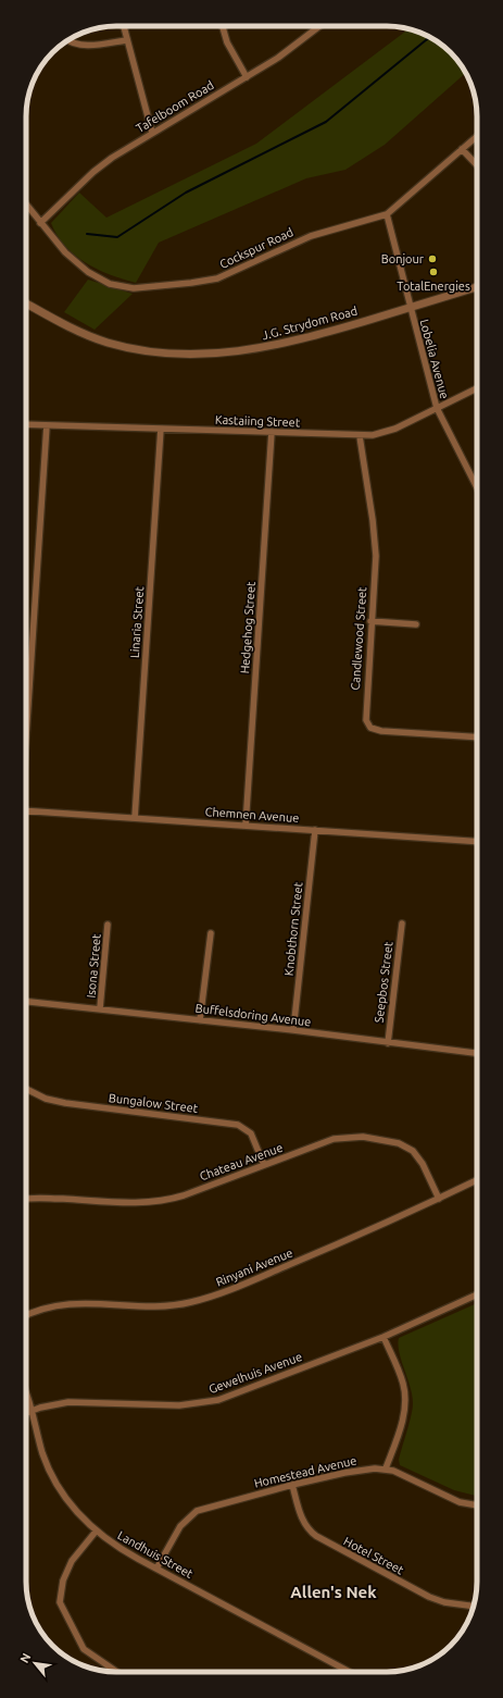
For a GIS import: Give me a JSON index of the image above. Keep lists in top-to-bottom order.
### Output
{
  "streets": {
    "street": [
      "Tafelboom Road",
      "Cockspur Road",
      "J.G. Strydom Road",
      "Lobelia Avenue",
      "Kastaiing Street",
      "Linaria Street",
      "Hedgehog Street",
      "Candlewood Street",
      "Chemnen Avenue",
      "Knobthorn Street",
      "Isona Street",
      "Seepbos Street",
      "Buffelsdoring Avenue",
      "Bungalow Street",
      "Chateau Avenue",
      "Rinyani Avenue",
      "Gewelhuis Avenue",
      "Homestead Avenue",
      "Landhuis Street",
      "Hotel Street"
    ]
  },
  "crossings": [
    ["Tafelboom Road", "Cockspur Road"],
    ["Cockspur Road", "Lobelia Avenue"],
    ["J.G. Strydom Road", "Lobelia Avenue"],
    ["Lobelia Avenue", "Kastaiing Street"],
    ["Kastaiing Street", "Linaria Street"],
    ["Kastaiing Street", "Hedgehog Street"],
    ["Kastaiing Street", "Candlewood Street"],
    ["Linaria Street", "Chemnen Avenue"],
    ["Hedgehog Street", "Chemnen Avenue"],
    ["Chemnen Avenue", "Knobthorn Street"],
    ["Knobthorn Street", "Buffelsdoring Avenue"],
    ["Isona Street", "Buffelsdoring Avenue"],
    ["Seepbos Street", "Buffelsdoring Avenue"],
    ["Bungalow Street", "Chateau Avenue"],
    ["Chateau Avenue", "Rinyani Avenue"],
    ["Gewelhuis Avenue", "Landhuis Street"],
    ["Homestead Avenue", "Landhuis Street"],
    ["Homestead Avenue", "Hotel Street"]
  ],
  "districts": ["Allen's Nek"],
  "places": ["Bonjour", "TotalEnergies"],
  "north": "top left"
}
